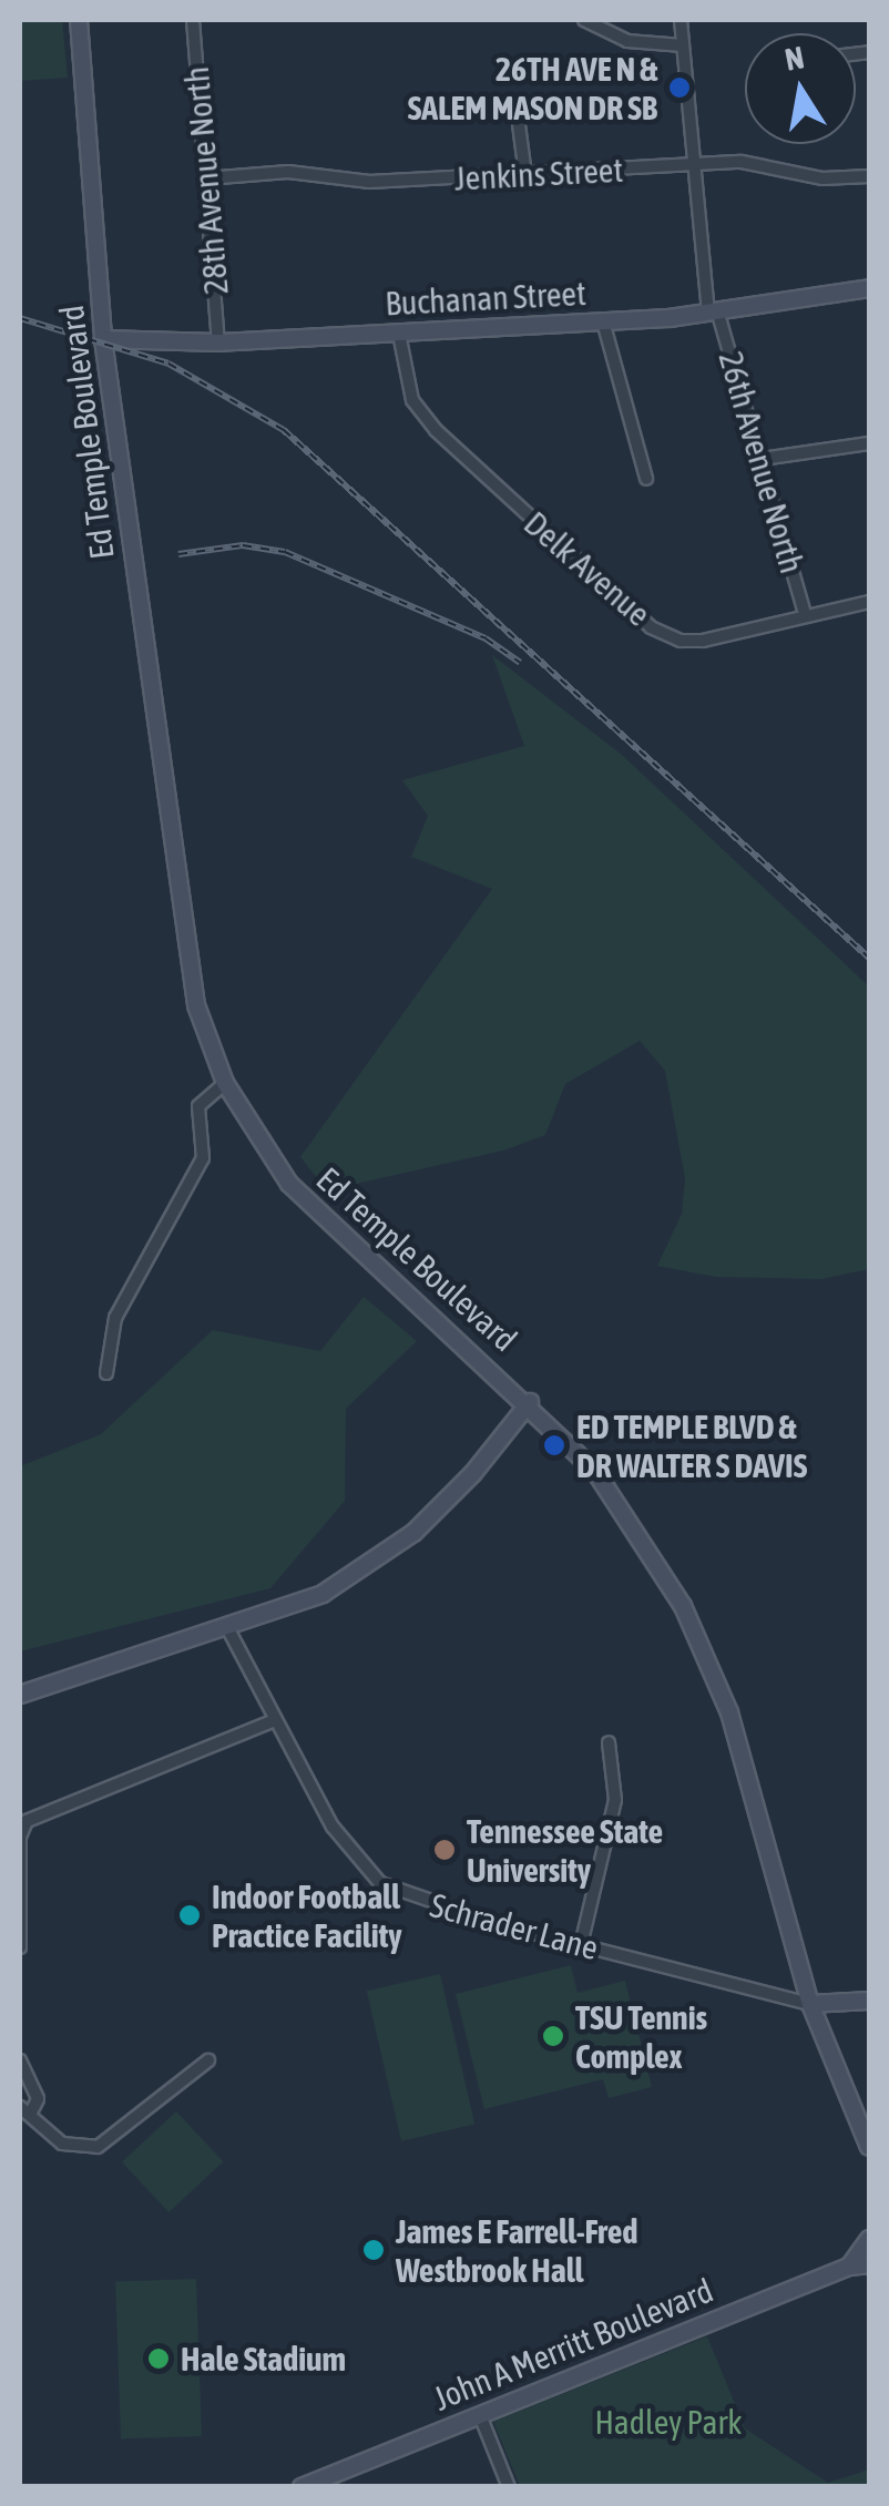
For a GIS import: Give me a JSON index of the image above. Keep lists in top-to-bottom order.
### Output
{
  "streets": {
    "main road": ["Buchanan Street", "Ed Temple Boulevard", "John A Merritt Boulevard"],
    "street": [
      "Jenkins Street",
      "28th Avenue North",
      "26th Avenue North",
      "Delk Avenue",
      "Schrader Lane"
    ]
  },
  "crossings": [
    ["Jenkins Street", "28th Avenue North"],
    ["Jenkins Street", "26th Avenue North"],
    ["28th Avenue North", "Buchanan Street"],
    ["Buchanan Street", "Ed Temple Boulevard"],
    ["Buchanan Street", "26th Avenue North"],
    ["Buchanan Street", "Delk Avenue"],
    ["Ed Temple Boulevard", "Schrader Lane"],
    ["26th Avenue North", "Delk Avenue"]
  ],
  "parks": ["Hadley Park"],
  "places": [
    "26TH AVE N & SALEM MASON DR SB",
    "ED TEMPLE BLVD & DR WALTER S DAVIS",
    "Tennessee State University",
    "Indoor Football Practice Facility",
    "TSU Tennis Complex",
    "James E Farrell-Fred Westbrook Hall",
    "Hale Stadium"
  ],
  "north": "top"
}
